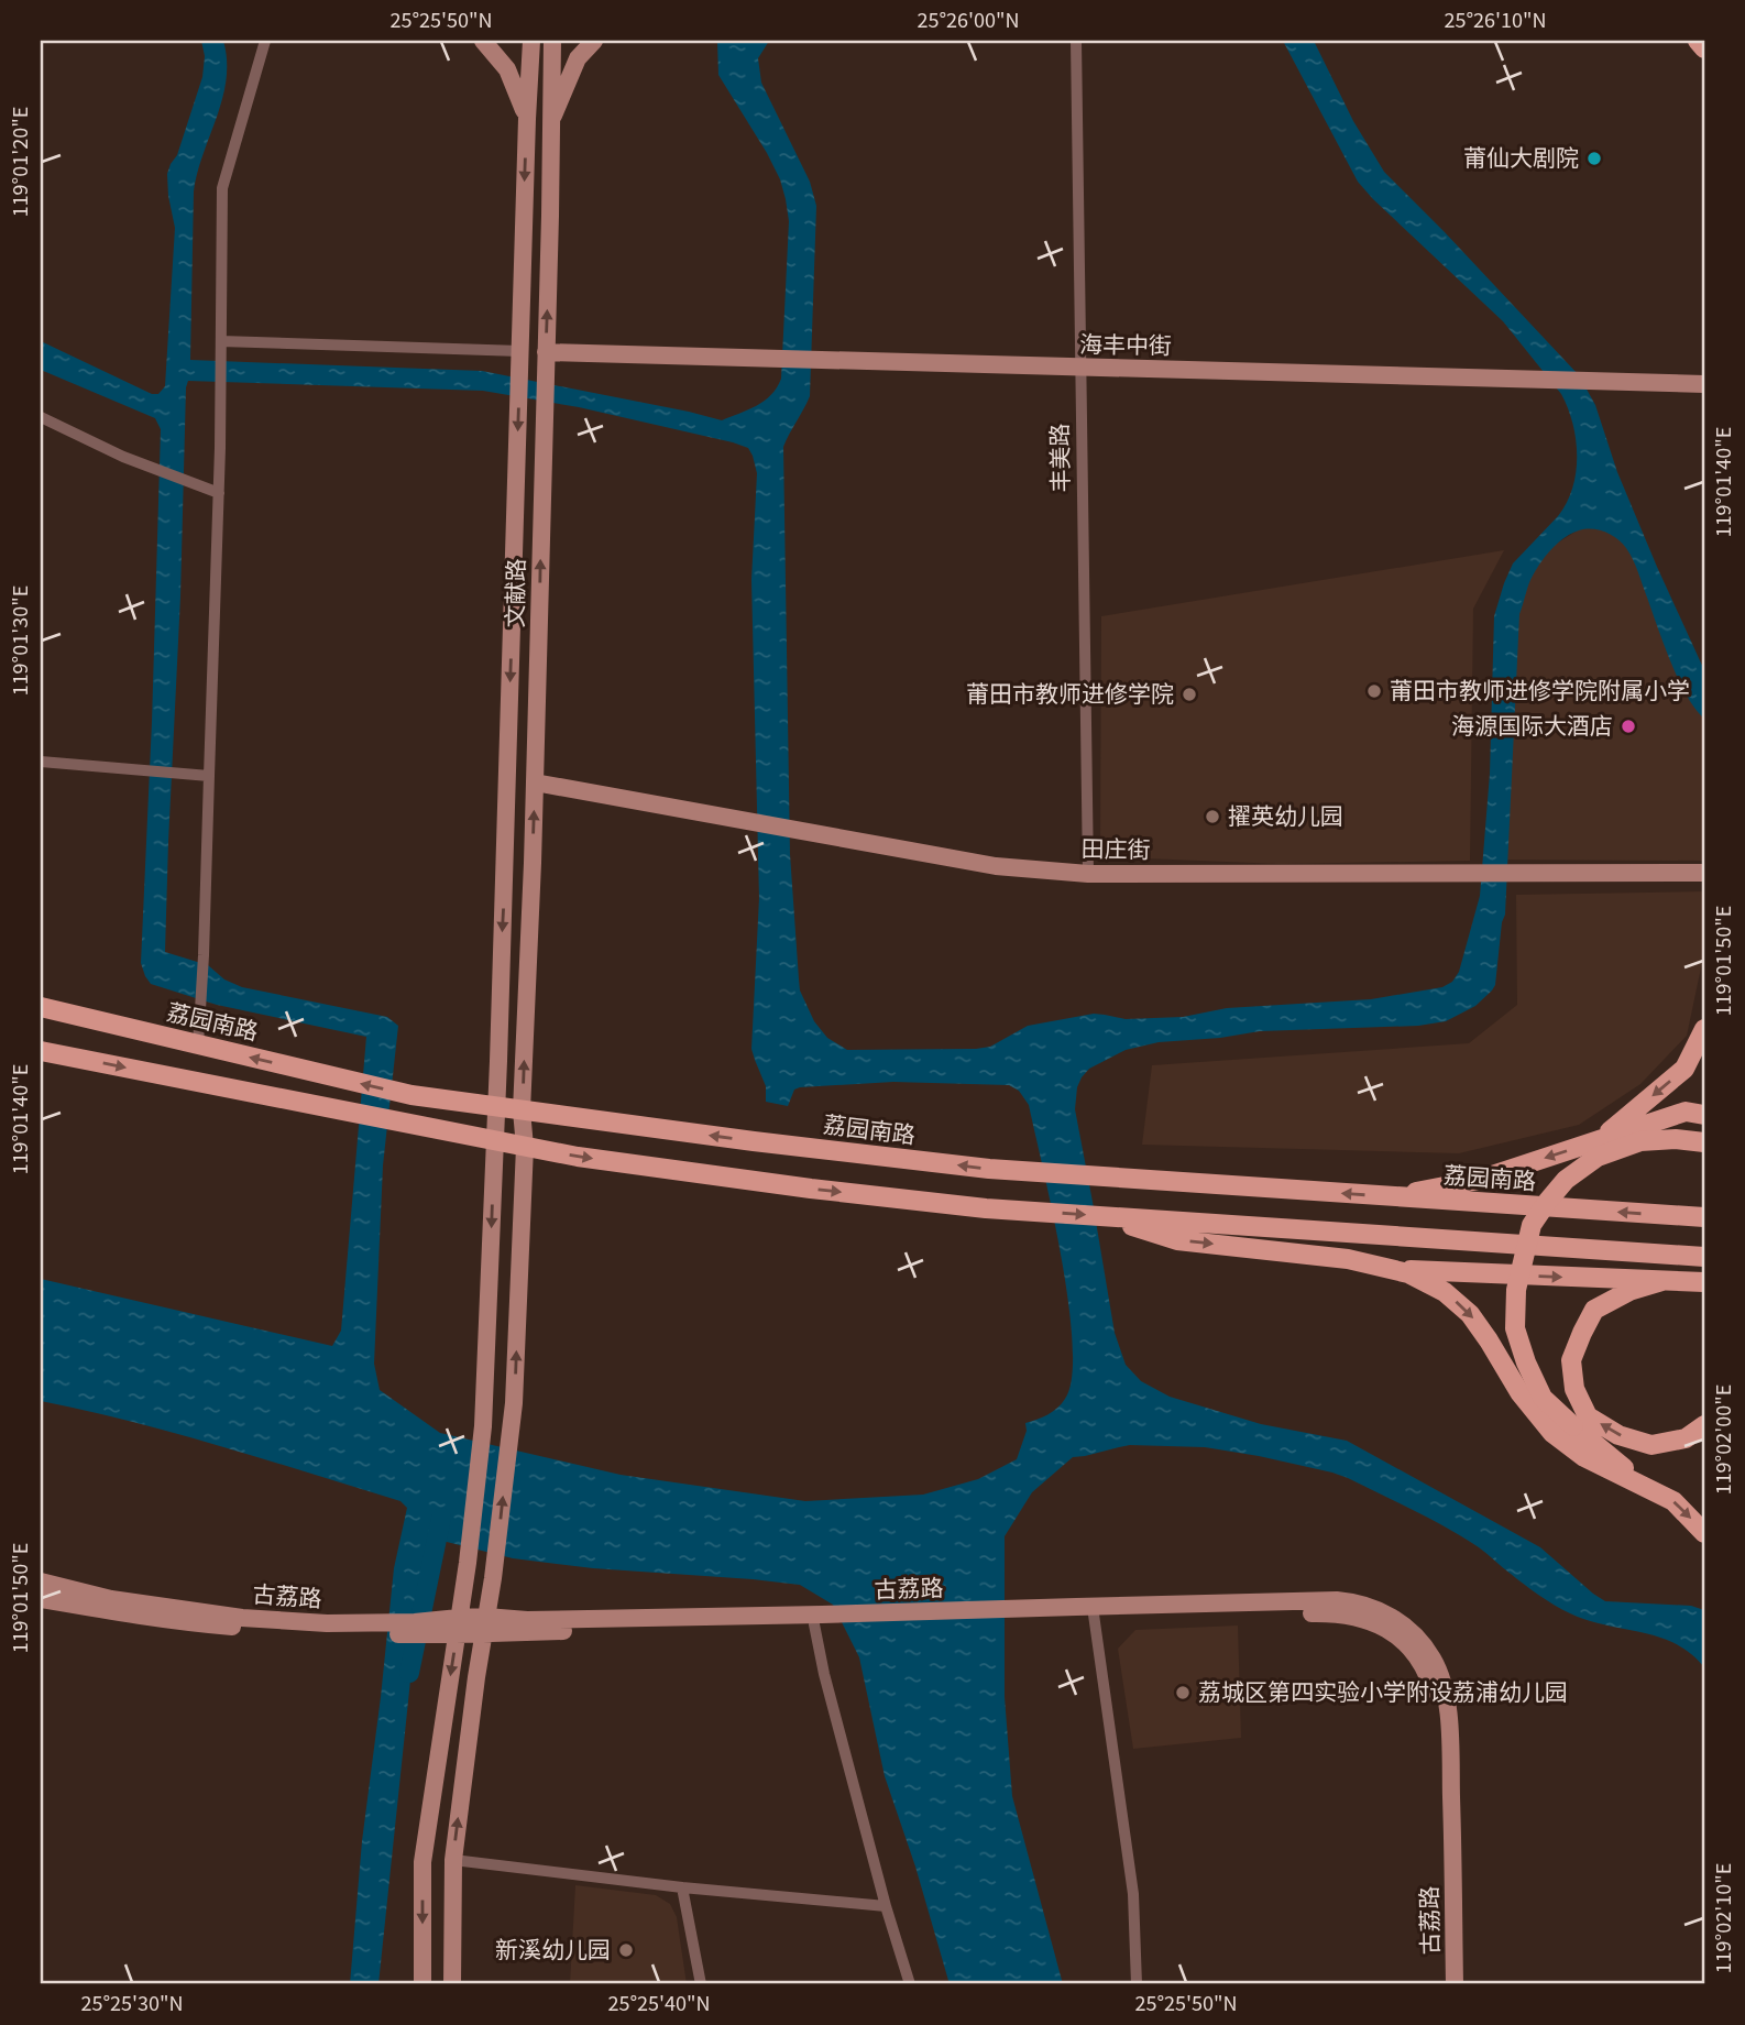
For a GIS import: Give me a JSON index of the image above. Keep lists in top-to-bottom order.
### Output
{
  "streets": {
    "main road": ["荔园南路"],
    "street": [
      "海丰中街",
      "丰美路",
      "文献路",
      "田庄街",
      "古荔路"
    ]
  },
  "crossings": [
    ["海丰中街", "丰美路"],
    ["海丰中街", "文献路"],
    ["丰美路", "田庄街"],
    ["文献路", "田庄街"],
    ["文献路", "荔园南路"],
    ["文献路", "古荔路"]
  ],
  "places": [
    "莆仙大剧院",
    "莆田市教师进修学院附属小学",
    "莆田市教师进修学院",
    "海源国际大酒店",
    "擢英幼儿园",
    "荔城区第四实验小学附设荔浦幼儿园",
    "新溪幼儿园"
  ],
  "coordinates": [
    "25°25'50\"N",
    "25°26'00\"N",
    "25°26'10\"N",
    "119°01'20\"E",
    "119°01'40\"E",
    "119°01'30\"E",
    "119°01'50\"E",
    "119°02'00\"E",
    "119°02'10\"E",
    "25°25'30\"N",
    "25°25'40\"N"
  ]
}
